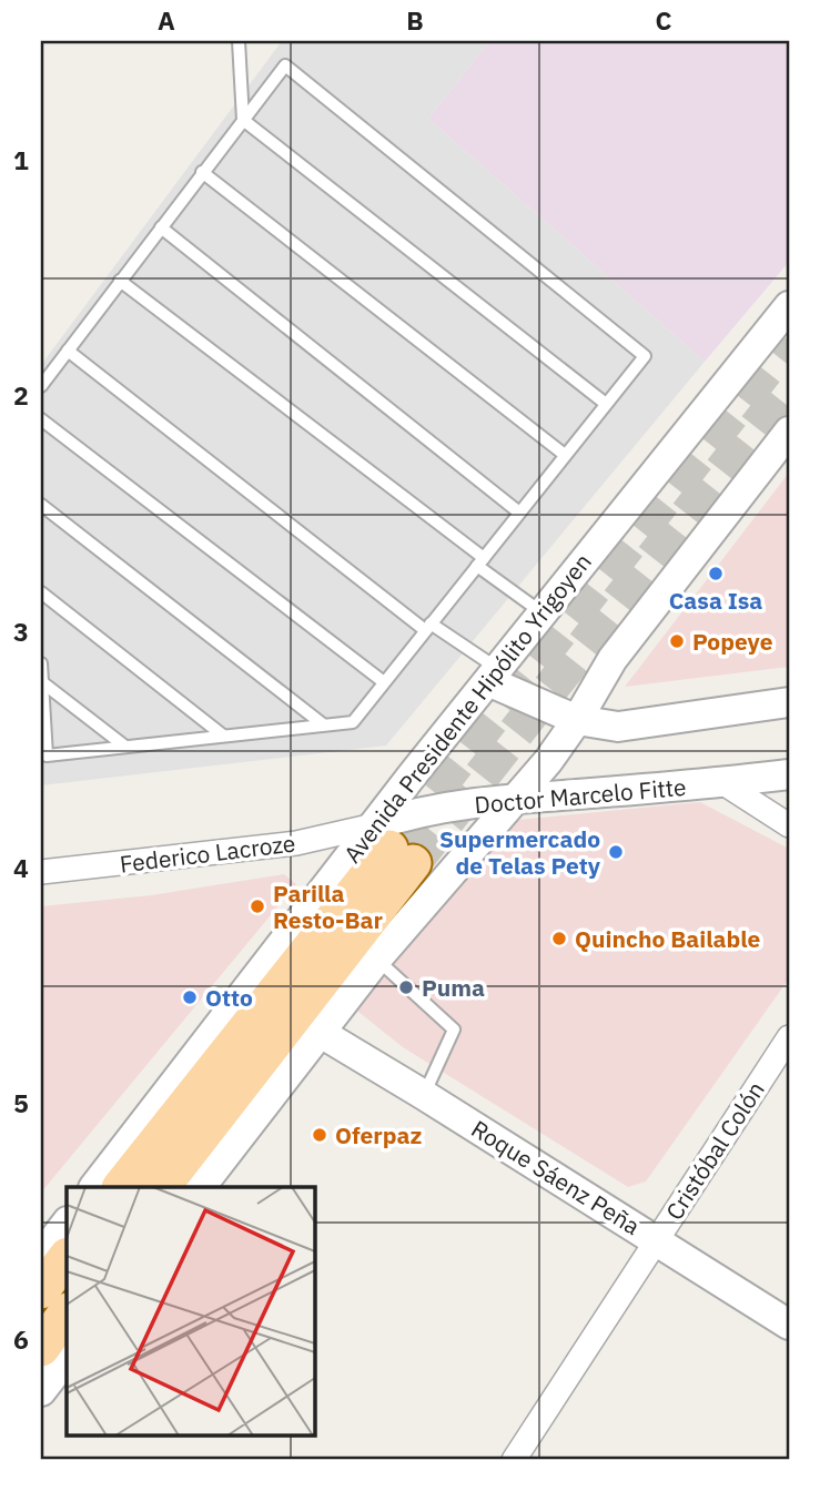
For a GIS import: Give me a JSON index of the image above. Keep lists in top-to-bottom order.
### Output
{
  "streets": {
    "main road": ["Avenida Presidente Hipólito Yrigoyen"],
    "street": [
      "Doctor Marcelo Fitte",
      "Federico Lacroze",
      "Cristóbal Colón",
      "Roque Sáenz Peña"
    ]
  },
  "crossings": [
    ["Avenida Presidente Hipólito Yrigoyen", "Doctor Marcelo Fitte"],
    ["Avenida Presidente Hipólito Yrigoyen", "Federico Lacroze"],
    ["Doctor Marcelo Fitte", "Federico Lacroze"],
    ["Cristóbal Colón", "Roque Sáenz Peña"]
  ],
  "places": [
    "Casa Isa",
    "Popeye",
    "Supermercado de Telas Pety",
    "Parilla Resto-Bar",
    "Quincho Bailable",
    "Puma",
    "Otto",
    "Oferpaz"
  ],
  "grid": {
    "columns": ["A", "B", "C"],
    "rows": [
      "1",
      "2",
      "3",
      "4",
      "5",
      "6"
    ]
  }
}
